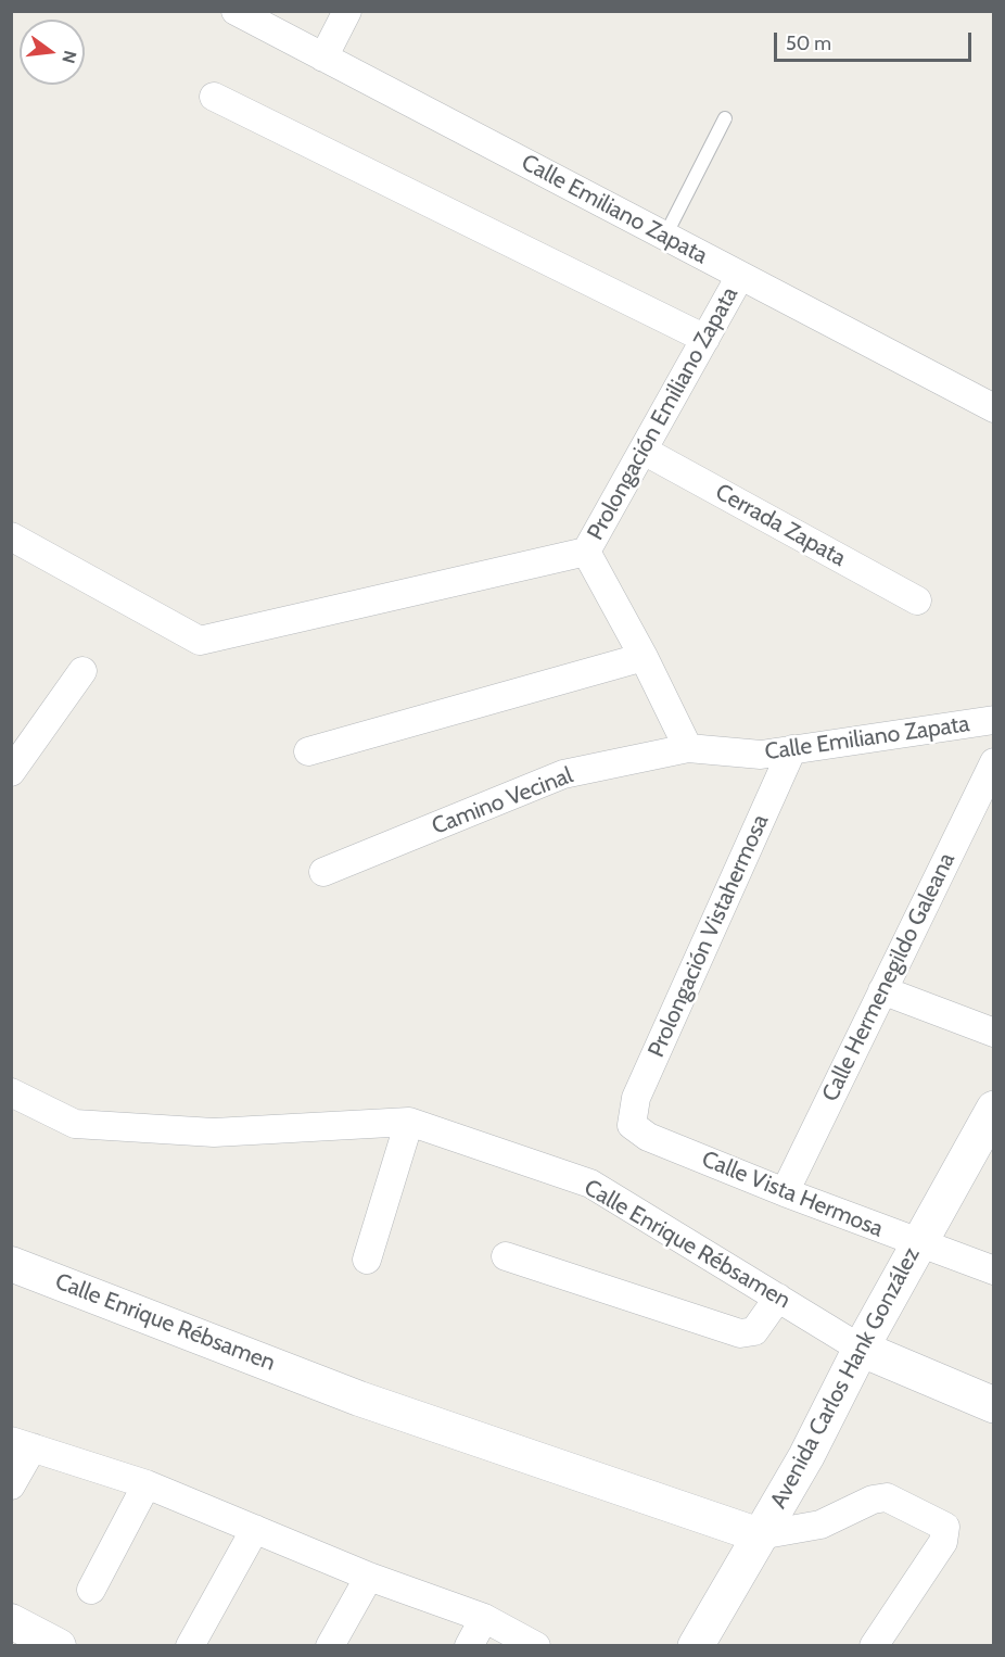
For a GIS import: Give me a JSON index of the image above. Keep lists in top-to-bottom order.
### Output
{
  "streets": {
    "main road": ["Avenida Carlos Hank González"],
    "street": [
      "Calle Emiliano Zapata",
      "Prolongación Emiliano Zapata",
      "Cerrada Zapata",
      "Camino Vecinal",
      "Prolongación Vistahermosa",
      "Calle Hermenegildo Galeana",
      "Calle Vista Hermosa",
      "Calle Enrique Rébsamen"
    ]
  },
  "crossings": [
    ["Calle Emiliano Zapata", "Prolongación Emiliano Zapata"],
    ["Calle Emiliano Zapata", "Camino Vecinal"],
    ["Calle Emiliano Zapata", "Prolongación Vistahermosa"],
    ["Prolongación Emiliano Zapata", "Cerrada Zapata"],
    ["Prolongación Vistahermosa", "Calle Vista Hermosa"],
    ["Calle Hermenegildo Galeana", "Calle Vista Hermosa"],
    ["Calle Vista Hermosa", "Avenida Carlos Hank González"],
    ["Calle Enrique Rébsamen", "Avenida Carlos Hank González"]
  ],
  "scale_bar": "50 m",
  "north": "right"
}
